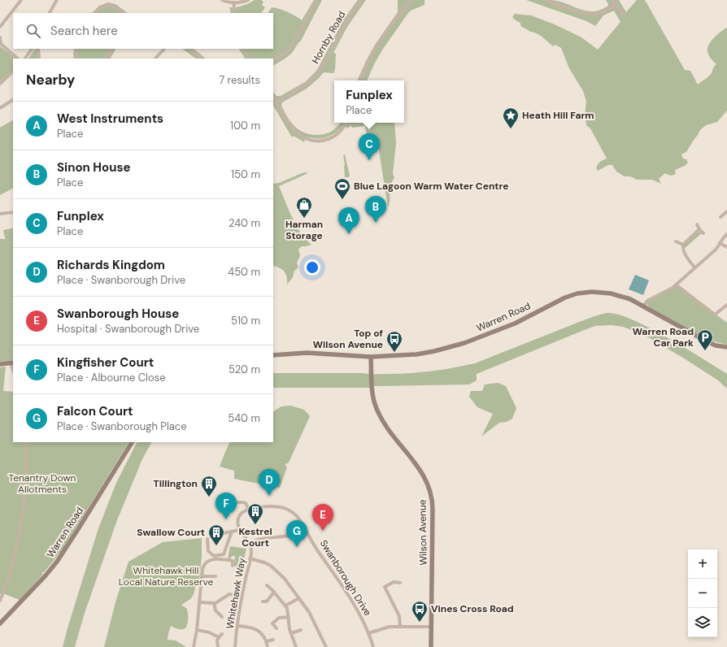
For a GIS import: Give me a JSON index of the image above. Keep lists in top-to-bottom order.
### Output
{
  "streets": {
    "street": [
      "Hornby Road",
      "Warren Road",
      "Wilson Avenue",
      "Swanborough Drive",
      "Whitehawk Way"
    ]
  },
  "crossings": [
    ["Warren Road", "Wilson Avenue"]
  ],
  "parks": ["Tenantry Down Allotments", "Whitehawk Hill Local Nature Reserve"],
  "places": {
    "place": ["Heath Hill Farm"],
    "sports": ["Blue Lagoon Warm Water Centre"],
    "shop": ["Harman Storage"],
    "parking": ["Warren Road Car Park"],
    "bus stop": ["Top of Wilson Avenue", "Vines Cross Road"],
    "building": ["Tillington", "Kestrel Court", "Swallow Court"]
  },
  "page": {
    "search": "Search here",
    "heading": ["Nearby", "7 results"],
    "popup": ["Funplex", "Place"],
    "list": [
      {
        "mark": "A",
        "name": "West Instruments",
        "note": "Place",
        "value": "100 m"
      },
      {
        "mark": "B",
        "name": "Sinon House",
        "note": "Place",
        "value": "150 m"
      },
      {
        "mark": "C",
        "name": "Funplex",
        "note": "Place",
        "value": "240 m"
      },
      {
        "mark": "D",
        "name": "Richards Kingdom",
        "note": "Place · Swanborough Drive",
        "value": "450 m"
      },
      {
        "mark": "E",
        "name": "Swanborough House",
        "note": "Hospital · Swanborough Drive",
        "value": "510 m"
      },
      {
        "mark": "F",
        "name": "Kingfisher Court",
        "note": "Place · Albourne Close",
        "value": "520 m"
      },
      {
        "mark": "G",
        "name": "Falcon Court",
        "note": "Place · Swanborough Place",
        "value": "540 m"
      }
    ],
    "pins": [
      "C",
      "B",
      "A",
      "D",
      "F",
      "E",
      "G"
    ],
    "map_buttons": ["+", "−"]
  }
}
